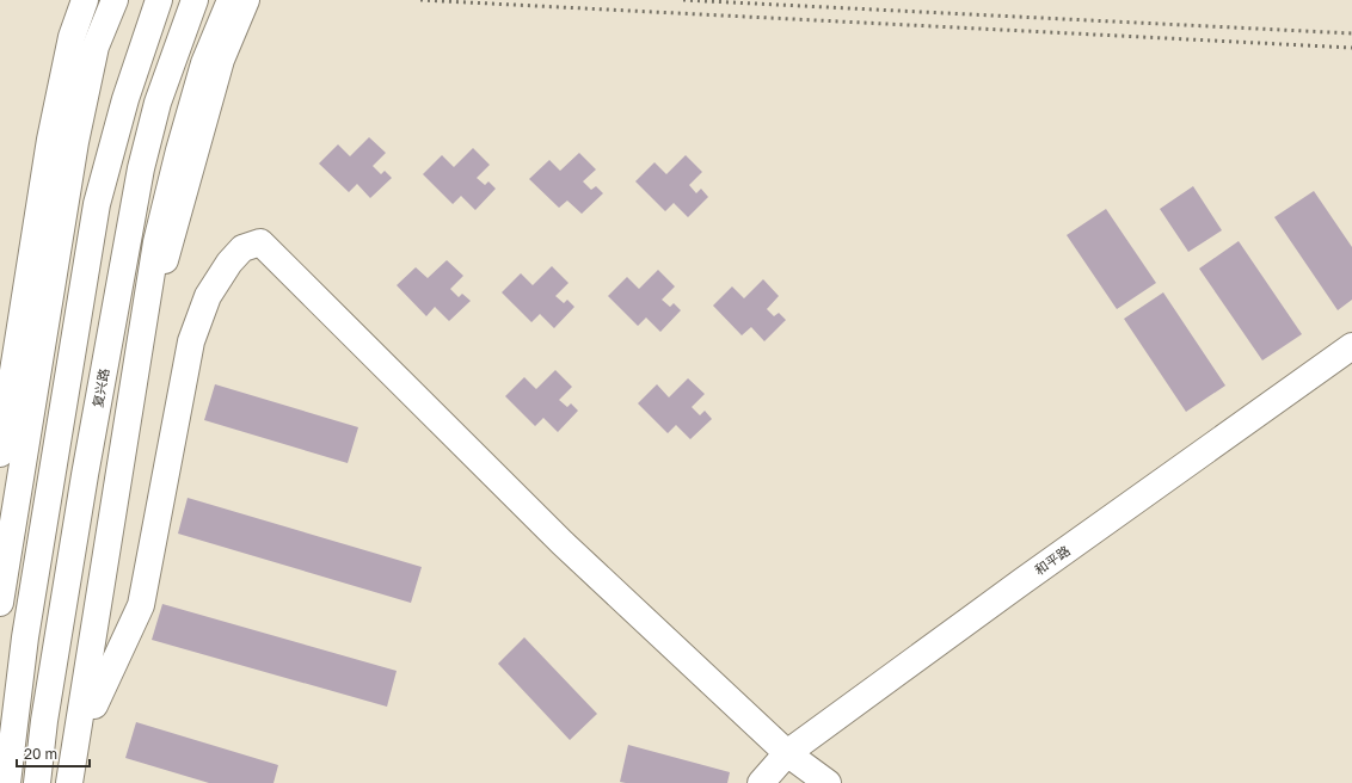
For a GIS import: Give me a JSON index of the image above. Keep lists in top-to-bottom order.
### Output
{
  "streets": {
    "street": ["复兴路", "和平路"]
  },
  "scale_bar": "20 m"
}
